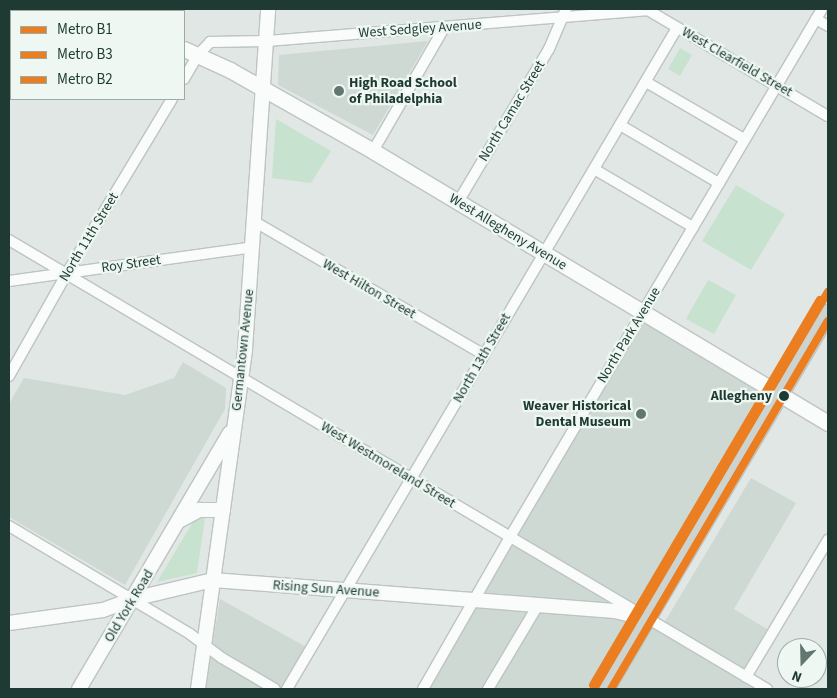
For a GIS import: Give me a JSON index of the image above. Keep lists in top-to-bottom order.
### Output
{
  "streets": {
    "main road": ["West Allegheny Avenue"],
    "street": [
      "West Sedgley Avenue",
      "West Clearfield Street",
      "North Camac Street",
      "North 11th Street",
      "Roy Street",
      "West Hilton Street",
      "North Park Avenue",
      "Germantown Avenue",
      "North 13th Street",
      "West Westmoreland Street",
      "Rising Sun Avenue",
      "Old York Road"
    ]
  },
  "crossings": [
    ["West Sedgley Avenue", "West Clearfield Street"],
    ["West Sedgley Avenue", "North Camac Street"],
    ["West Sedgley Avenue", "West Allegheny Avenue"],
    ["West Sedgley Avenue", "Germantown Avenue"],
    ["West Clearfield Street", "North Park Avenue"],
    ["West Clearfield Street", "North 13th Street"],
    ["North Camac Street", "West Allegheny Avenue"],
    ["West Allegheny Avenue", "North Park Avenue"],
    ["West Allegheny Avenue", "Germantown Avenue"],
    ["West Allegheny Avenue", "North 13th Street"],
    ["North 11th Street", "Roy Street"],
    ["North 11th Street", "West Westmoreland Street"],
    ["Roy Street", "Germantown Avenue"],
    ["Roy Street", "West Westmoreland Street"],
    ["West Hilton Street", "Germantown Avenue"],
    ["West Hilton Street", "North 13th Street"],
    ["North Park Avenue", "West Westmoreland Street"],
    ["North Park Avenue", "Rising Sun Avenue"],
    ["Germantown Avenue", "West Westmoreland Street"],
    ["Germantown Avenue", "Rising Sun Avenue"],
    ["Germantown Avenue", "Old York Road"],
    ["North 13th Street", "West Westmoreland Street"],
    ["North 13th Street", "Rising Sun Avenue"],
    ["West Westmoreland Street", "Rising Sun Avenue"],
    ["Rising Sun Avenue", "Old York Road"]
  ],
  "places": ["High Road School of Philadelphia", "Allegheny", "Weaver Historical Dental Museum"],
  "lines": ["metro line B1", "metro line B2", "metro line B3"],
  "legend": ["Metro B1", "Metro B3", "Metro B2"],
  "north": "bottom"
}
